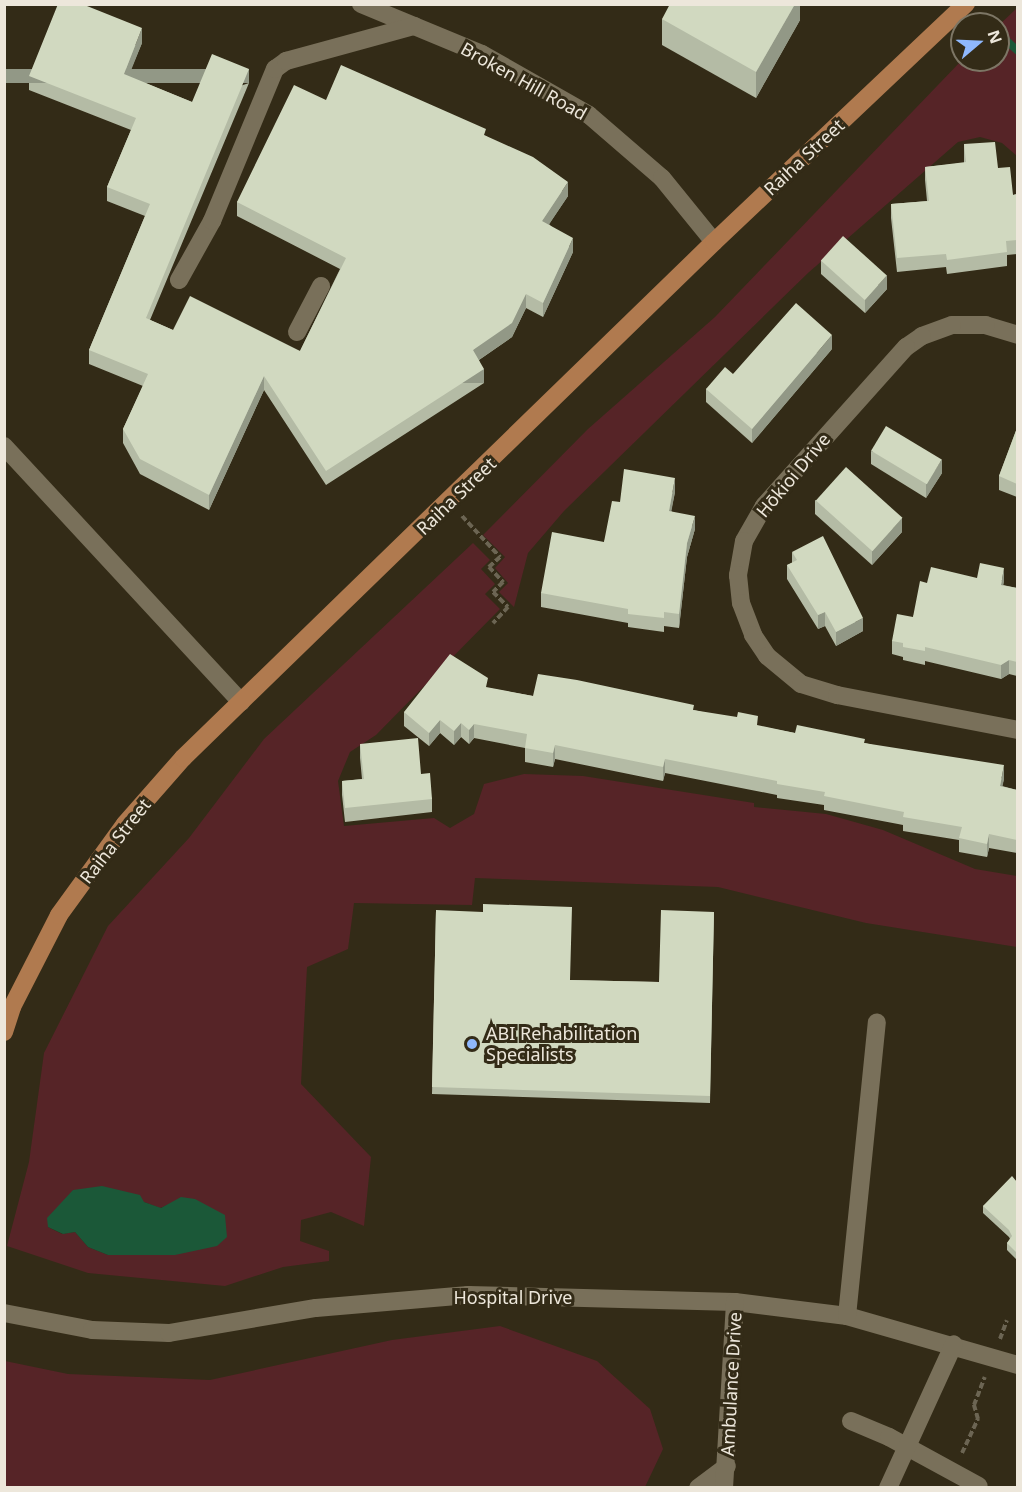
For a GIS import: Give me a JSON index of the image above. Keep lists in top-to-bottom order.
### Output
{
  "streets": {
    "main road": ["Raiha Street"],
    "street": [
      "Broken Hill Road",
      "Hōkioi Drive",
      "Hospital Drive",
      "Ambulance Drive"
    ]
  },
  "crossings": [
    ["Broken Hill Road", "Raiha Street"],
    ["Hospital Drive", "Ambulance Drive"]
  ],
  "places": ["ABI Rehabilitation Specialists"],
  "north": "right"
}
